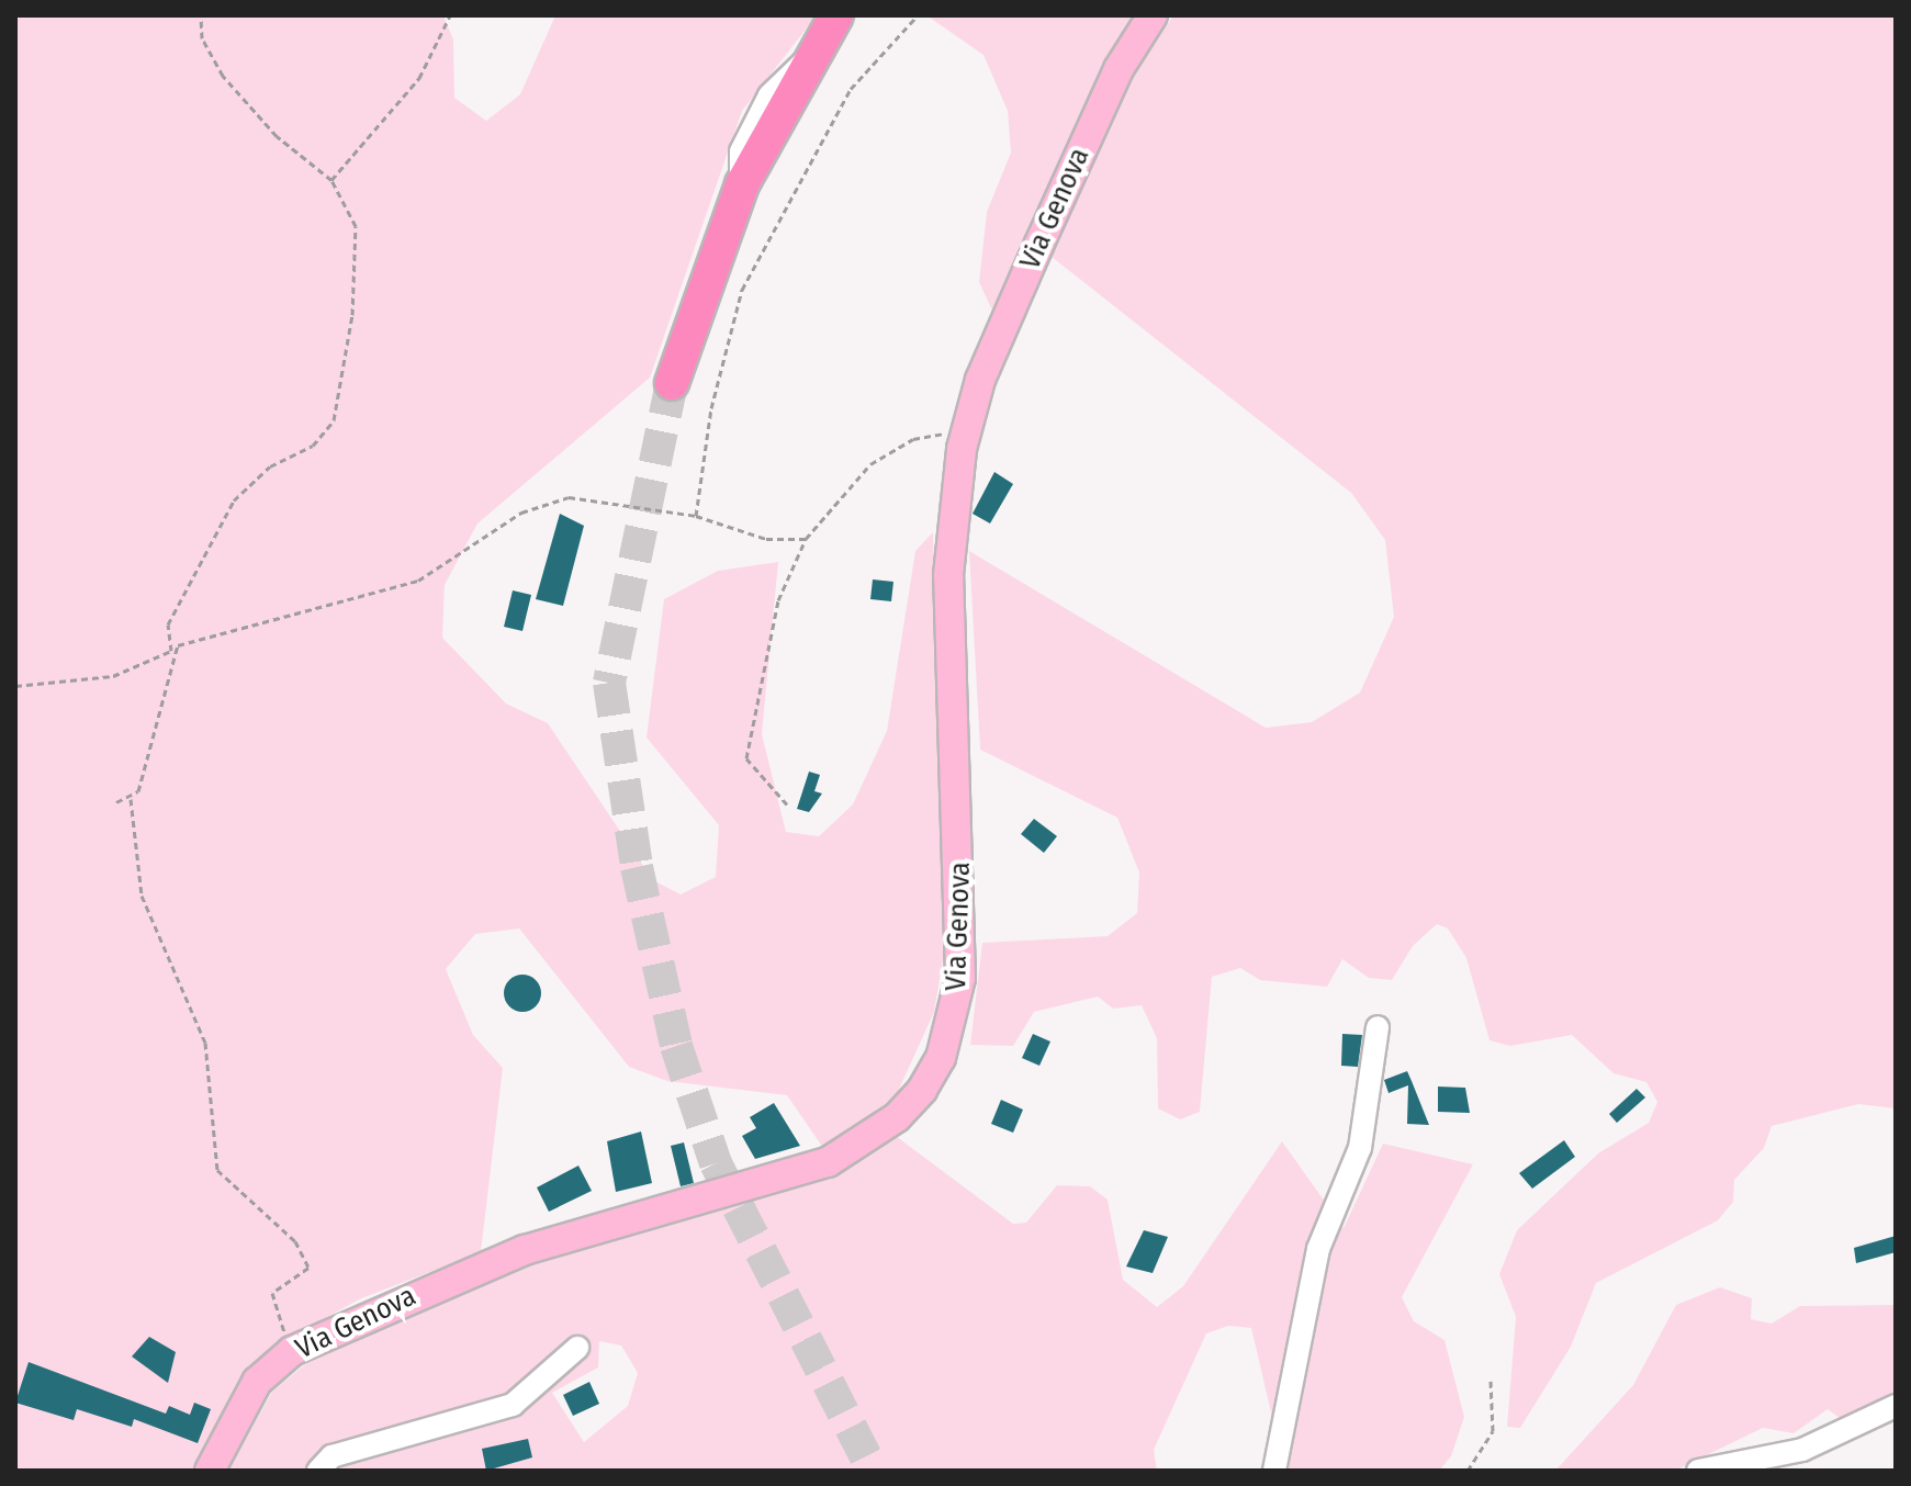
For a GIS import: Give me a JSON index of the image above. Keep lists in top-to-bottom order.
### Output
{
  "streets": {
    "main road": ["Via Genova"]
  }
}
